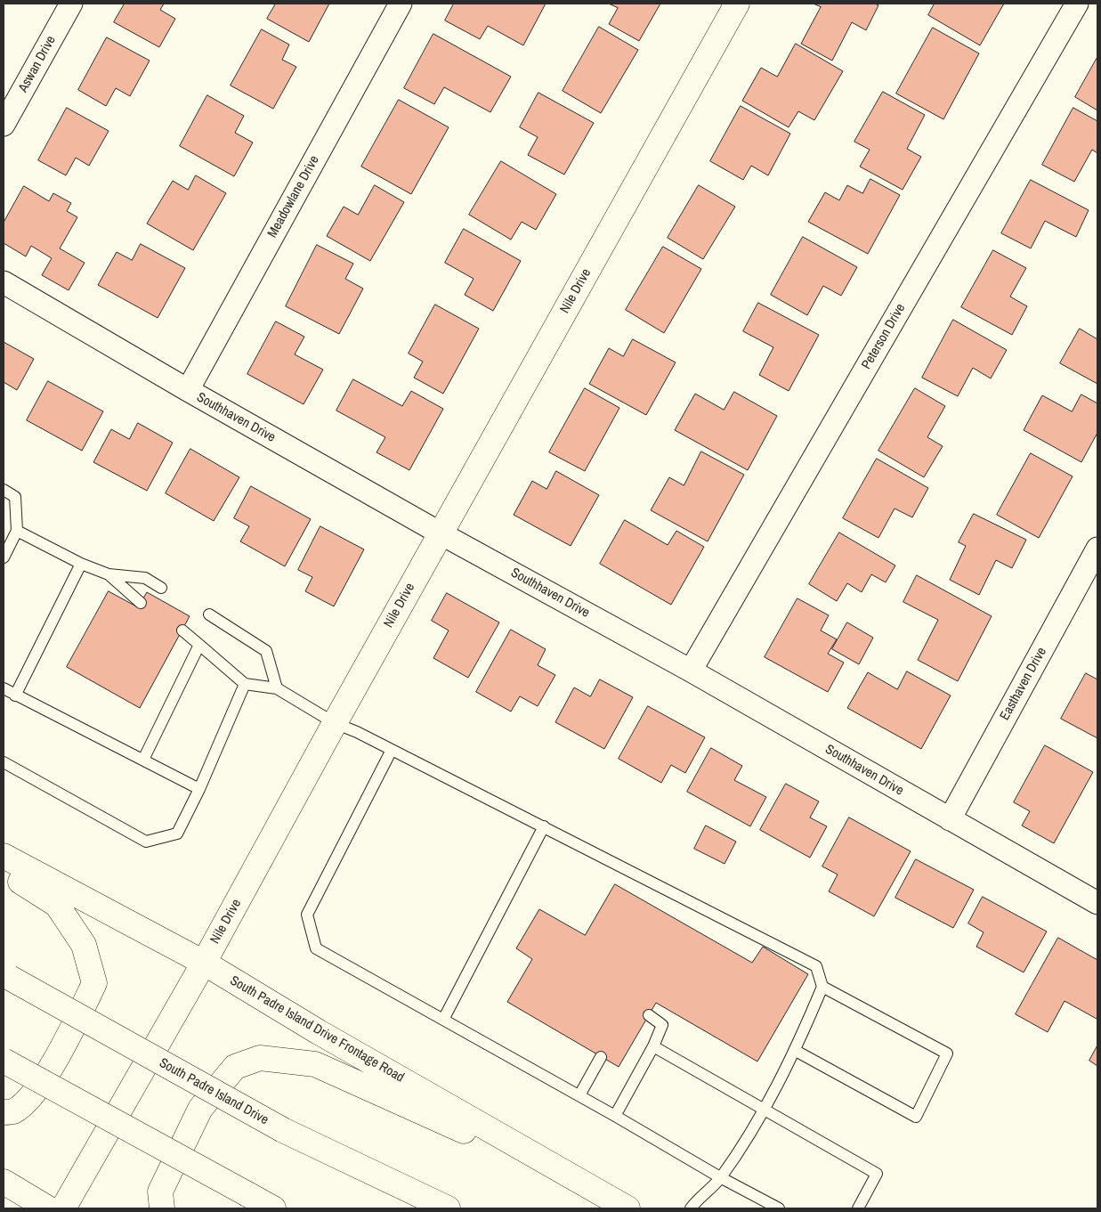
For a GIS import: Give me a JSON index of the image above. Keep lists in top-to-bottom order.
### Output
{
  "streets": {
    "main road": ["Nile Drive", "South Padre Island Drive Frontage Road", "South Padre Island Drive"],
    "street": [
      "Aswan Drive",
      "Meadowlane Drive",
      "Peterson Drive",
      "Southhaven Drive",
      "Easthaven Drive"
    ]
  },
  "crossings": [
    ["Meadowlane Drive", "Southhaven Drive"],
    ["Nile Drive", "Southhaven Drive"],
    ["Nile Drive", "South Padre Island Drive Frontage Road"],
    ["Peterson Drive", "Southhaven Drive"],
    ["Southhaven Drive", "Easthaven Drive"]
  ]
}
